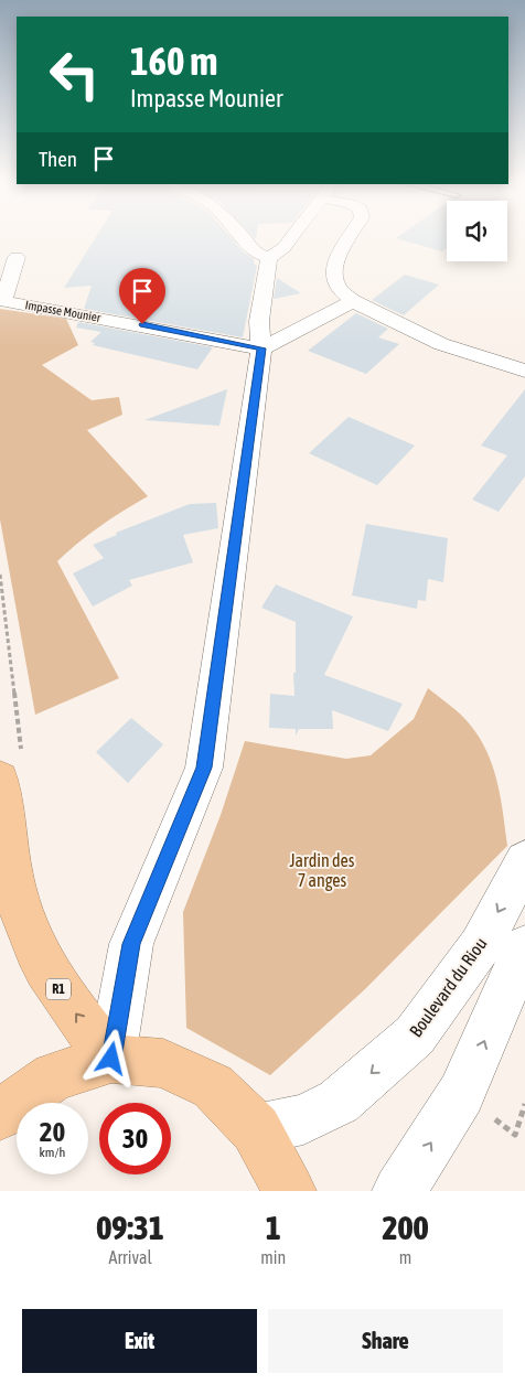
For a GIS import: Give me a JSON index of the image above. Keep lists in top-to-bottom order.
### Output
{
  "streets": {
    "highway": ["R1"],
    "street": ["Impasse Mounier", "Boulevard du Riou"]
  },
  "parks": ["Jardin des 7 anges"],
  "page": {
    "turn": ["160 m", "Impasse Mounier"],
    "then": "Then",
    "speed": "20 km/h",
    "limit": "30",
    "eta": [
      "09:31",
      "Arrival",
      "1",
      "min",
      "200",
      "m"
    ],
    "buttons": ["Exit", "Share"]
  }
}
